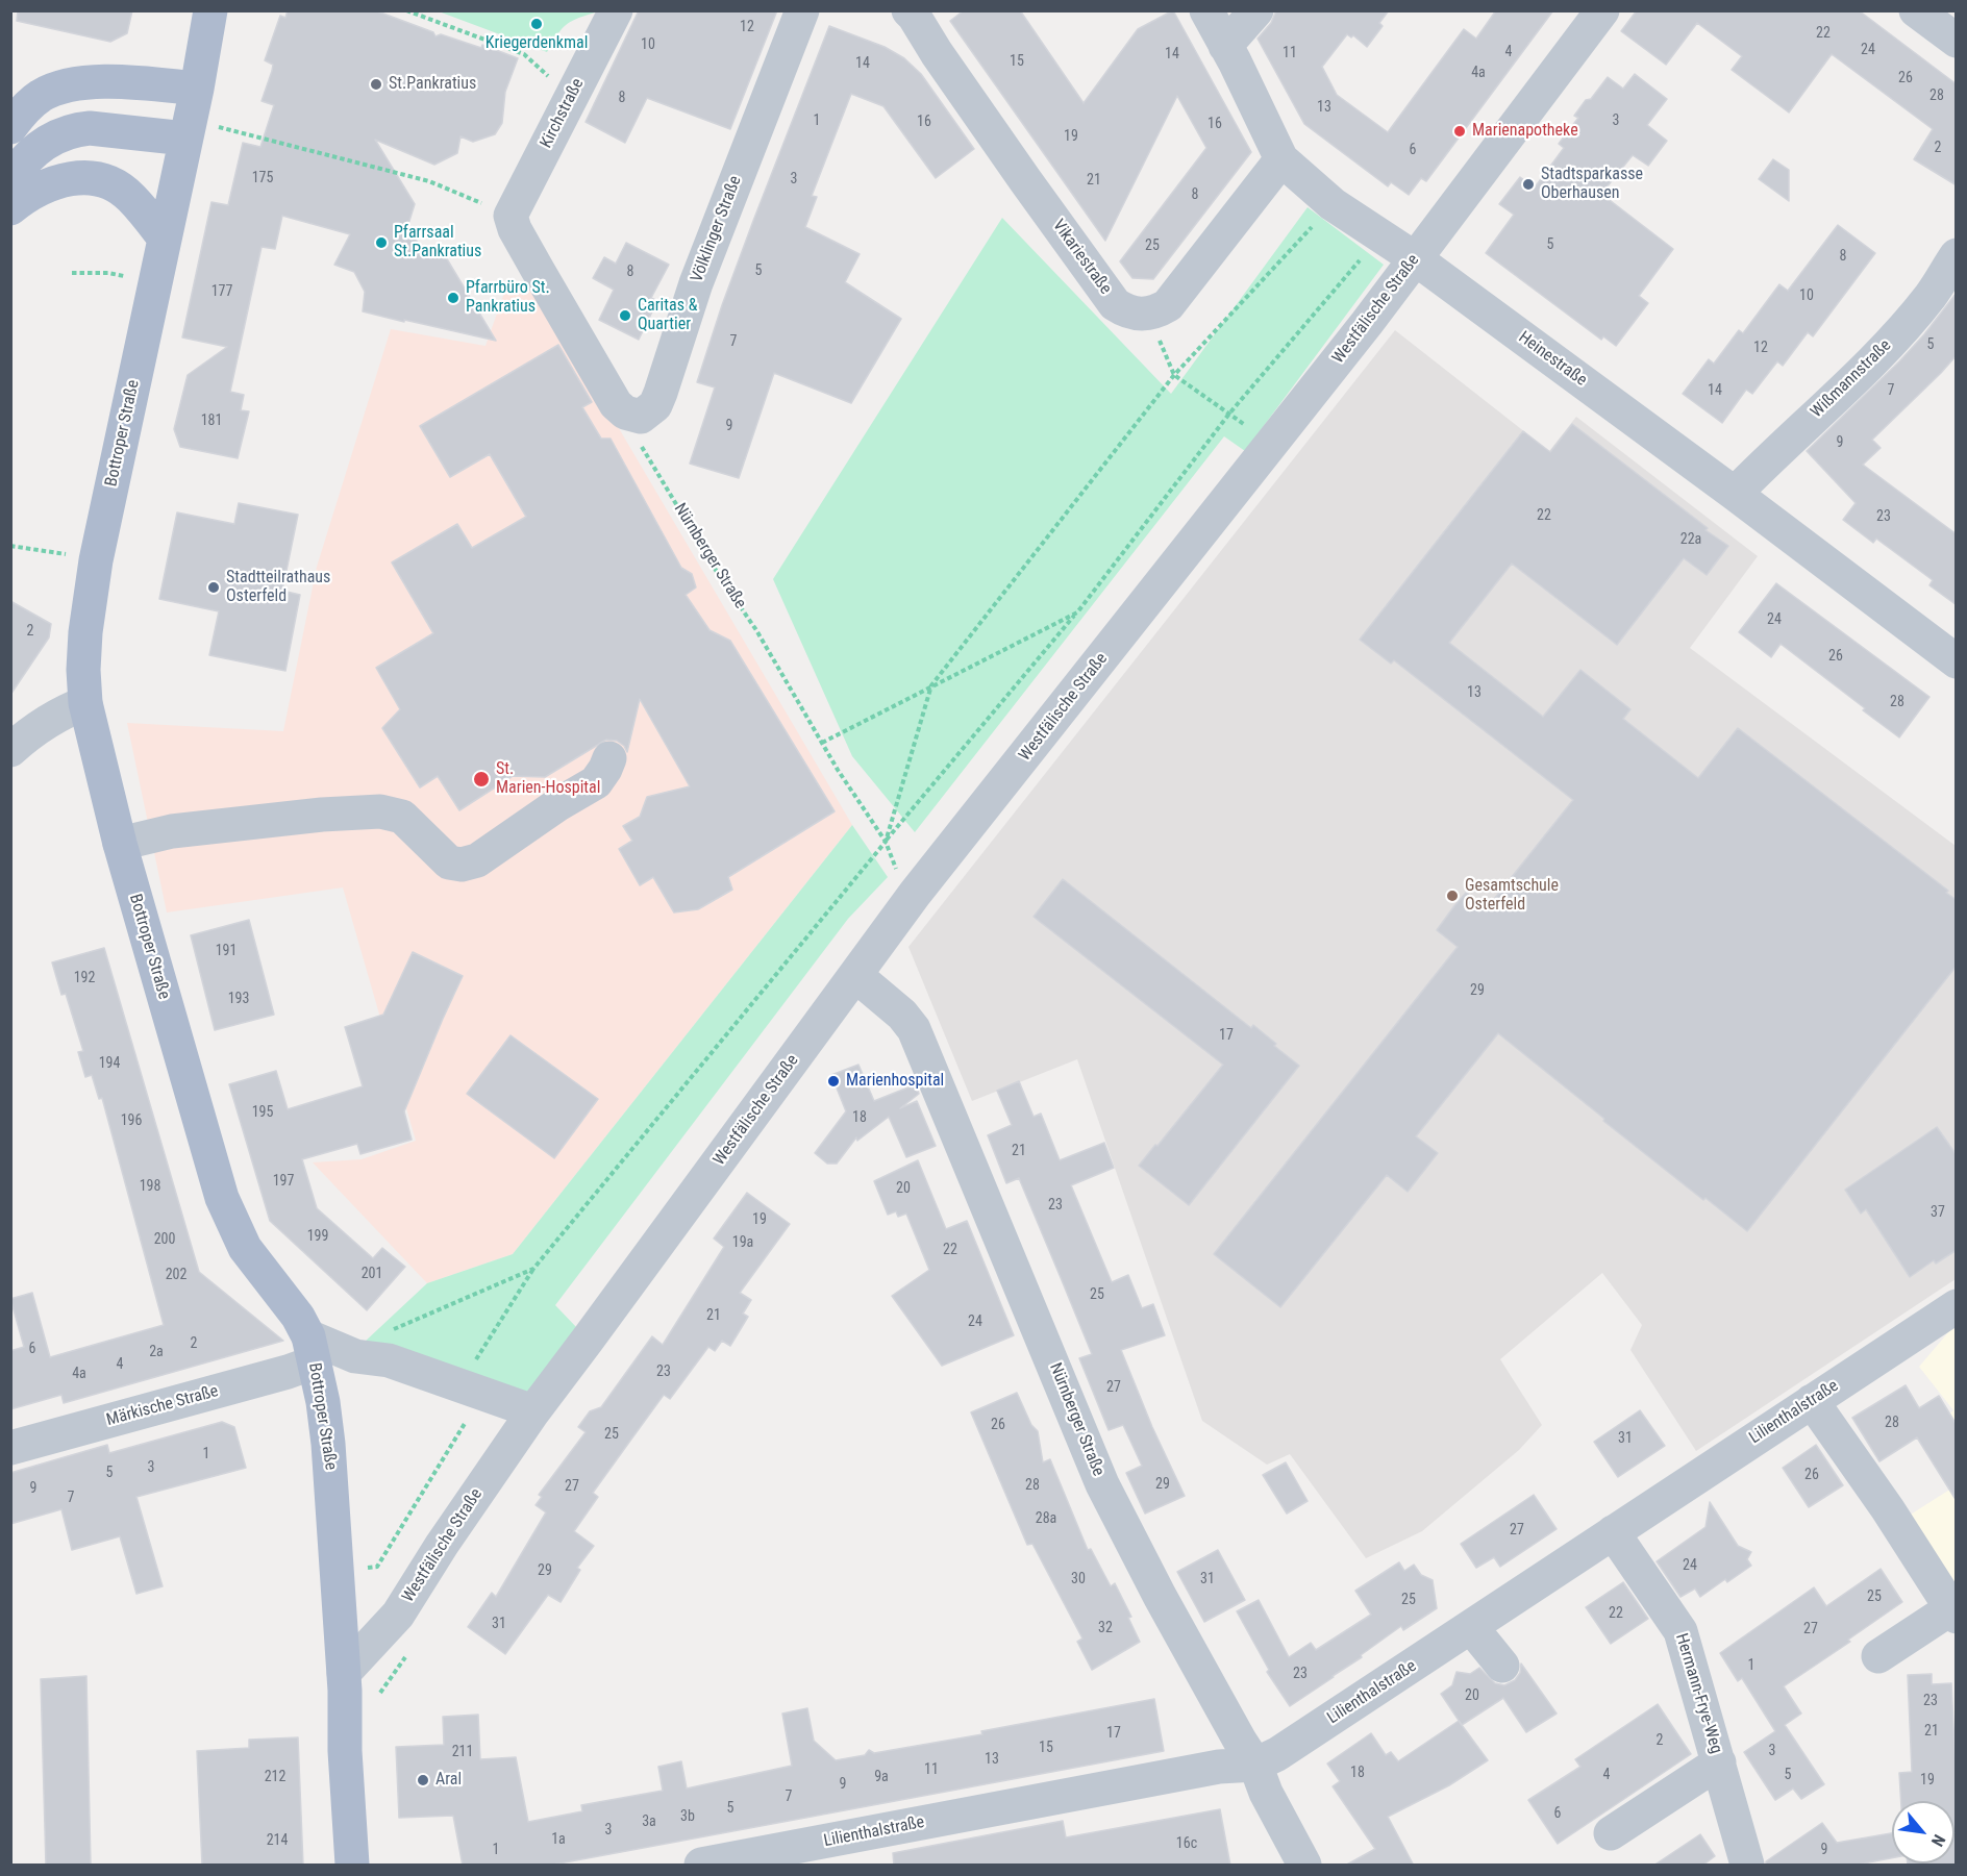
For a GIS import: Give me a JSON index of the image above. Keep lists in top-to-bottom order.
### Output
{
  "streets": {
    "main road": ["Bottroper Straße"],
    "street": [
      "Kirchstraße",
      "Völklinger Straße",
      "Vikariestraße",
      "Westfälische Straße",
      "Heinestraße",
      "Wißmannstraße",
      "Nürnberger Straße",
      "Märkische Straße",
      "Lilienthalstraße",
      "Hermann-Frye-Weg"
    ]
  },
  "crossings": [
    ["Kirchstraße", "Völklinger Straße"],
    ["Westfälische Straße", "Heinestraße"],
    ["Westfälische Straße", "Bottroper Straße"],
    ["Westfälische Straße", "Nürnberger Straße"],
    ["Heinestraße", "Wißmannstraße"],
    ["Bottroper Straße", "Märkische Straße"],
    ["Nürnberger Straße", "Lilienthalstraße"],
    ["Lilienthalstraße", "Hermann-Frye-Weg"]
  ],
  "places": [
    "Kriegerdenkmal",
    "St.Pankratius",
    "Marienapotheke",
    "Stadtsparkasse Oberhausen",
    "Pfarrsaal St.Pankratius",
    "Pfarrbüro St. Pankratius",
    "Caritas & Quartier",
    "Stadtteilrathaus Osterfeld",
    "St. Marien-Hospital",
    "Gesamtschule Osterfeld",
    "Marienhospital",
    "Aral"
  ],
  "house_numbers": [
    "12",
    "22",
    "10",
    "24",
    "4",
    "11",
    "14",
    "15",
    "14",
    "4a",
    "26",
    "28",
    "8",
    "13",
    "1",
    "3",
    "16",
    "16",
    "19",
    "2",
    "6",
    "175",
    "3",
    "21",
    "8",
    "5",
    "25",
    "8",
    "5",
    "8",
    "177",
    "10",
    "7",
    "5",
    "12",
    "14",
    "7",
    "181",
    "9",
    "9",
    "22",
    "23",
    "22a",
    "24",
    "2",
    "26",
    "13",
    "28",
    "191",
    "192",
    "29",
    "193",
    "17",
    "194",
    "195",
    "18",
    "196",
    "21",
    "197",
    "198",
    "20",
    "23",
    "37",
    "19",
    "199",
    "200",
    "19a",
    "22",
    "201",
    "202",
    "25",
    "21",
    "24",
    "2",
    "6",
    "2a",
    "4",
    "23",
    "4a",
    "27",
    "28",
    "26",
    "25",
    "31",
    "1",
    "3",
    "5",
    "26",
    "29",
    "28",
    "27",
    "9",
    "7",
    "28a",
    "27",
    "24",
    "29",
    "30",
    "31",
    "25",
    "25",
    "22",
    "31",
    "32",
    "27",
    "1",
    "23",
    "20",
    "23",
    "21",
    "17",
    "2",
    "15",
    "3",
    "211",
    "13",
    "11",
    "18",
    "4",
    "5",
    "212",
    "9a",
    "19",
    "9",
    "7",
    "5",
    "6",
    "3b",
    "3a",
    "3",
    "1a",
    "214",
    "16c",
    "1",
    "9"
  ],
  "north": "bottom right"
}
